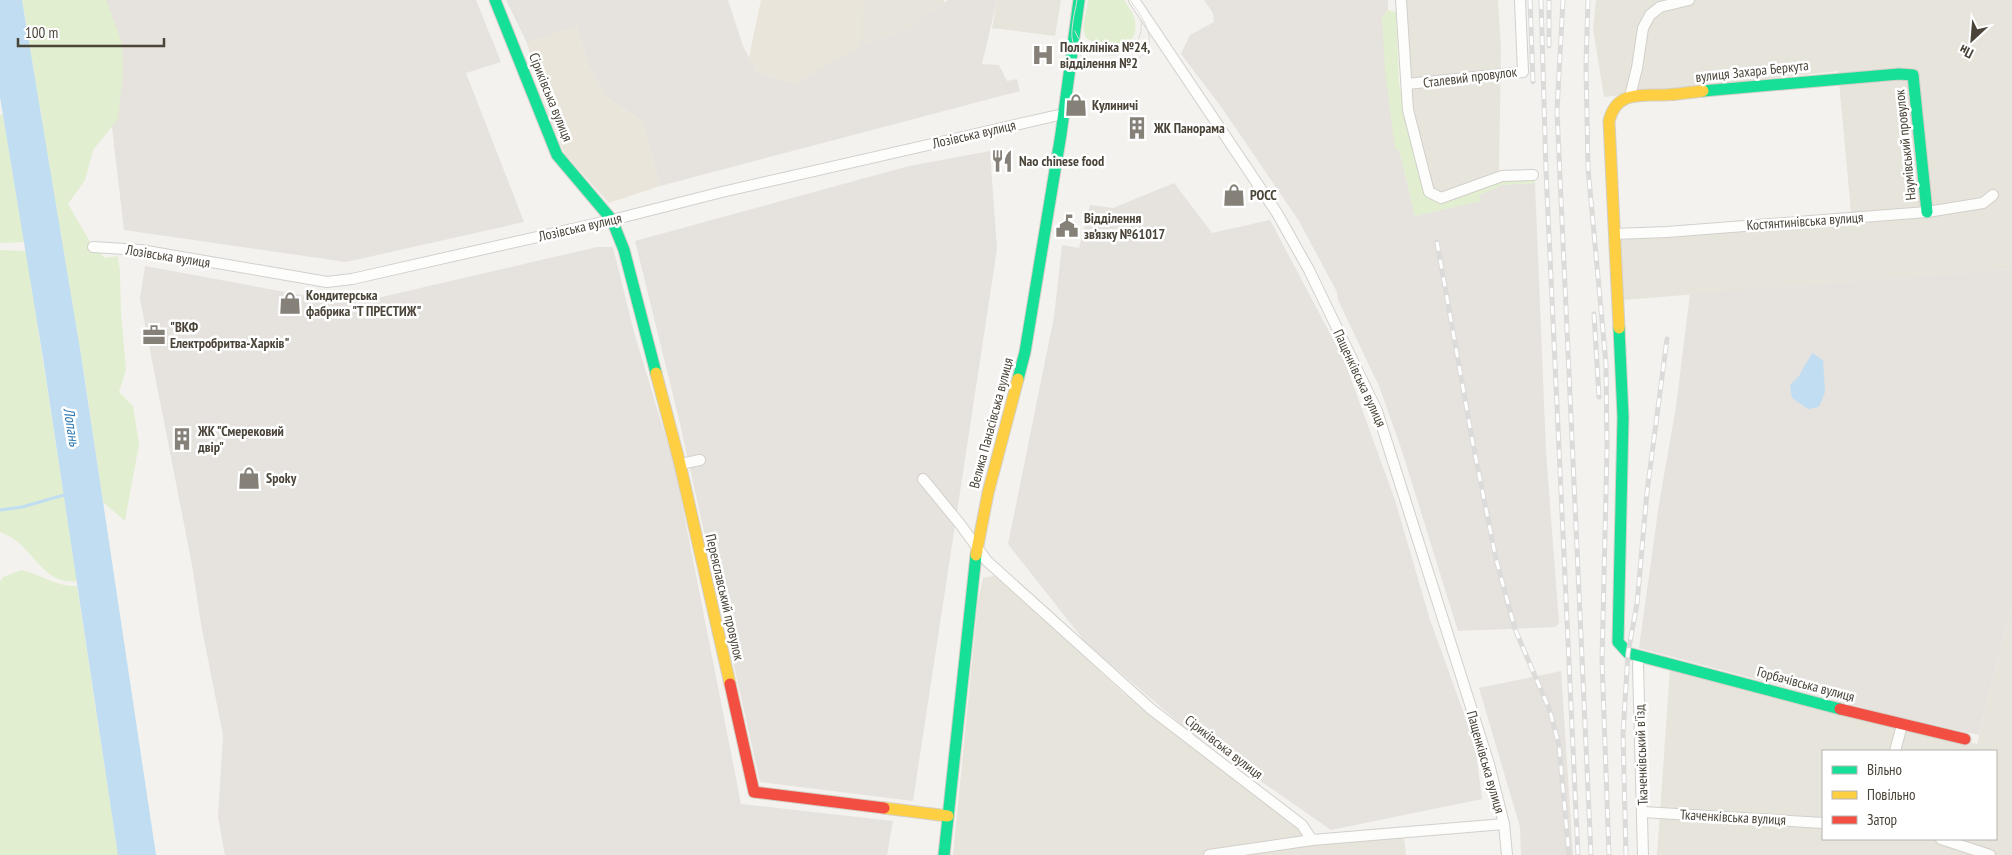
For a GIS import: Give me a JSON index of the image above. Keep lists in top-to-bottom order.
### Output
{
  "streets": {
    "street": [
      "вулиця Захара Беркута",
      "Сталевий провулок",
      "Сіриківська вулиця",
      "Лозівська вулиця",
      "Наумівський провулок",
      "Костянтинівська вулиця",
      "Пащенківська вулиця",
      "Велика Панасівська вулиця",
      "Переяславський провулок",
      "Горбачівська вулиця",
      "Ткаченківський в'їзд",
      "Ткаченківська вулиця"
    ]
  },
  "crossings": [
    ["вулиця Захара Беркута", "Наумівський провулок"],
    ["Сіриківська вулиця", "Лозівська вулиця"],
    ["Сіриківська вулиця", "Велика Панасівська вулиця"],
    ["Сіриківська вулиця", "Переяславський провулок"],
    ["Лозівська вулиця", "Велика Панасівська вулиця"],
    ["Лозівська вулиця", "Переяславський провулок"],
    ["Наумівський провулок", "Костянтинівська вулиця"],
    ["Костянтинівська вулиця", "Горбачівська вулиця"],
    ["Велика Панасівська вулиця", "Переяславський провулок"],
    ["Горбачівська вулиця", "Ткаченківський в'їзд"],
    ["Ткаченківський в'їзд", "Ткаченківська вулиця"]
  ],
  "water": ["Лопань"],
  "places": {
    "hospital": ["Поліклініка №24, відділення №2"],
    "shop": [
      "Кулиничі",
      "РОСС",
      "Кондитерська фабрика \"Т ПРЕСТИЖ\"",
      "Spoky"
    ],
    "building": ["ЖК Панорама", "ЖК \"Смерековий двір\""],
    "restaurant": ["Nao chinese food"],
    "public building": ["Відділення зв’язку №61017"],
    "office": ["\"ВКФ Електробритва-Харків\""]
  },
  "legend": ["Вільно", "Повільно", "Затор"],
  "scale_bar": "100 m",
  "north": "bottom left"
}
